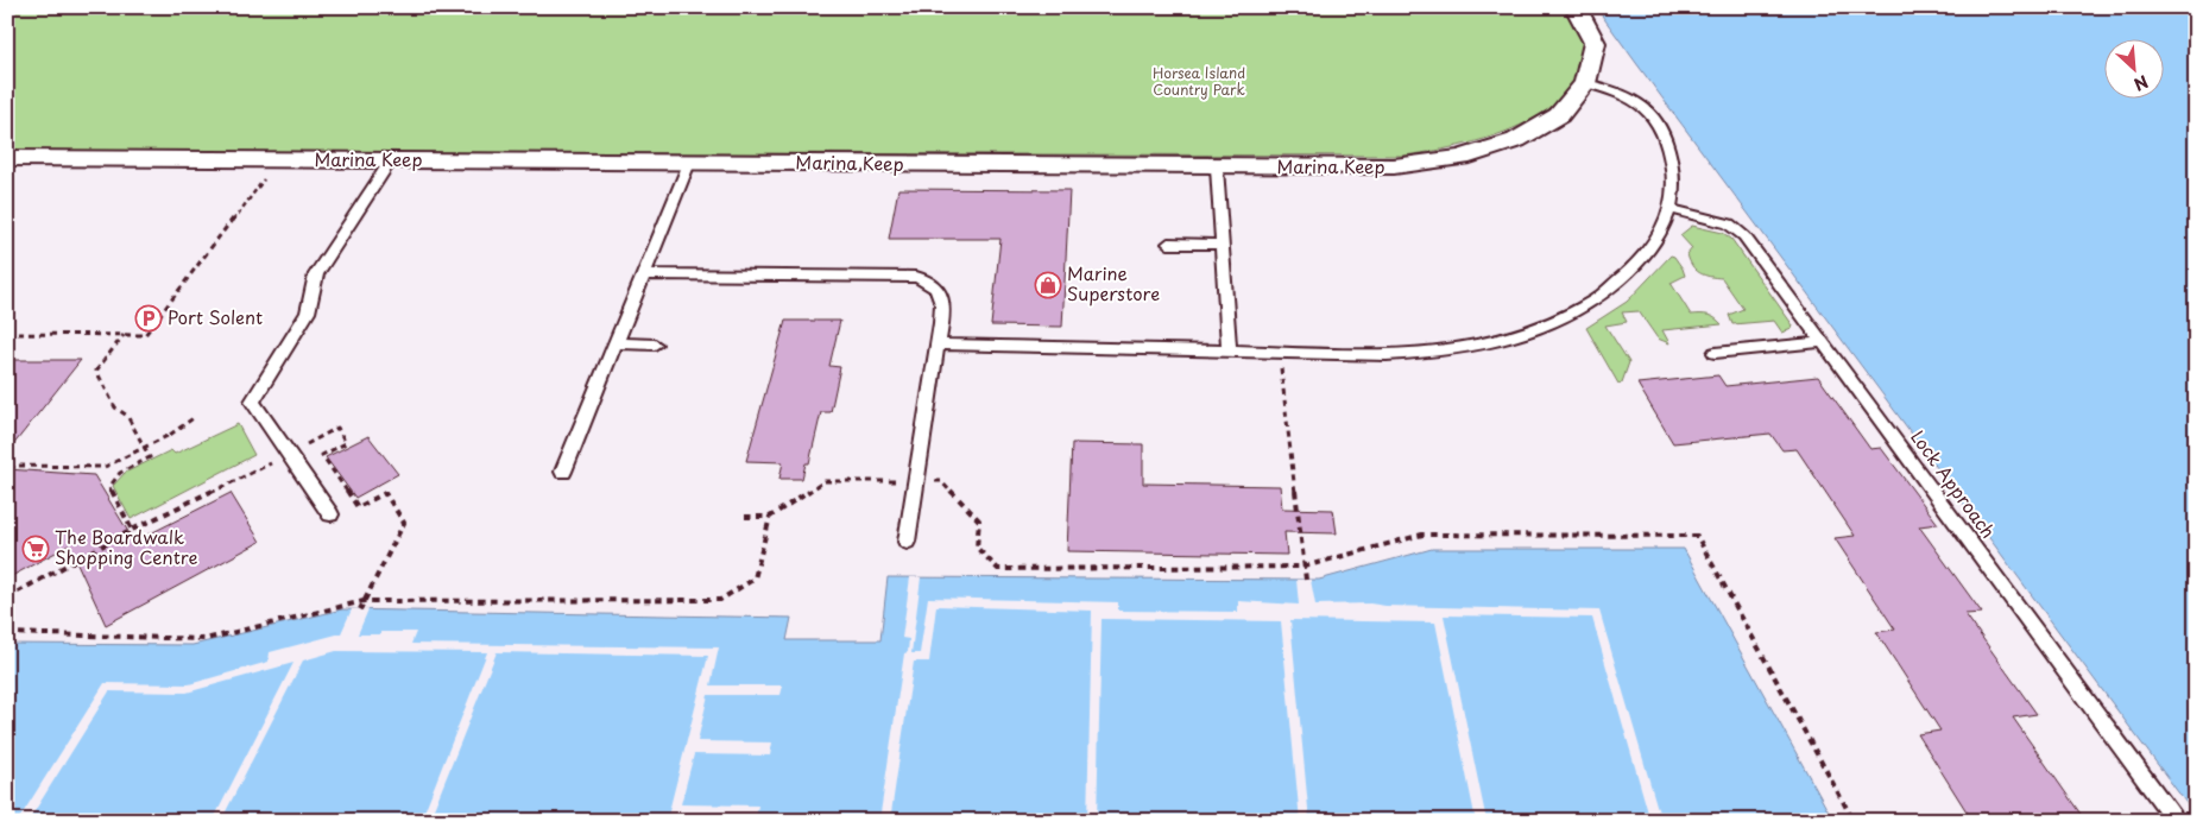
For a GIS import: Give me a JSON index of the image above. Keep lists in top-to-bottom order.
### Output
{
  "streets": {
    "street": ["Marina Keep"],
    "lane": ["Lock Approach"]
  },
  "parks": ["Horsea Island Country Park"],
  "places": {
    "shop": ["Marine Superstore"],
    "parking": ["Port Solent"],
    "supermarket": ["The Boardwalk Shopping Centre"]
  },
  "north": "bottom right"
}
